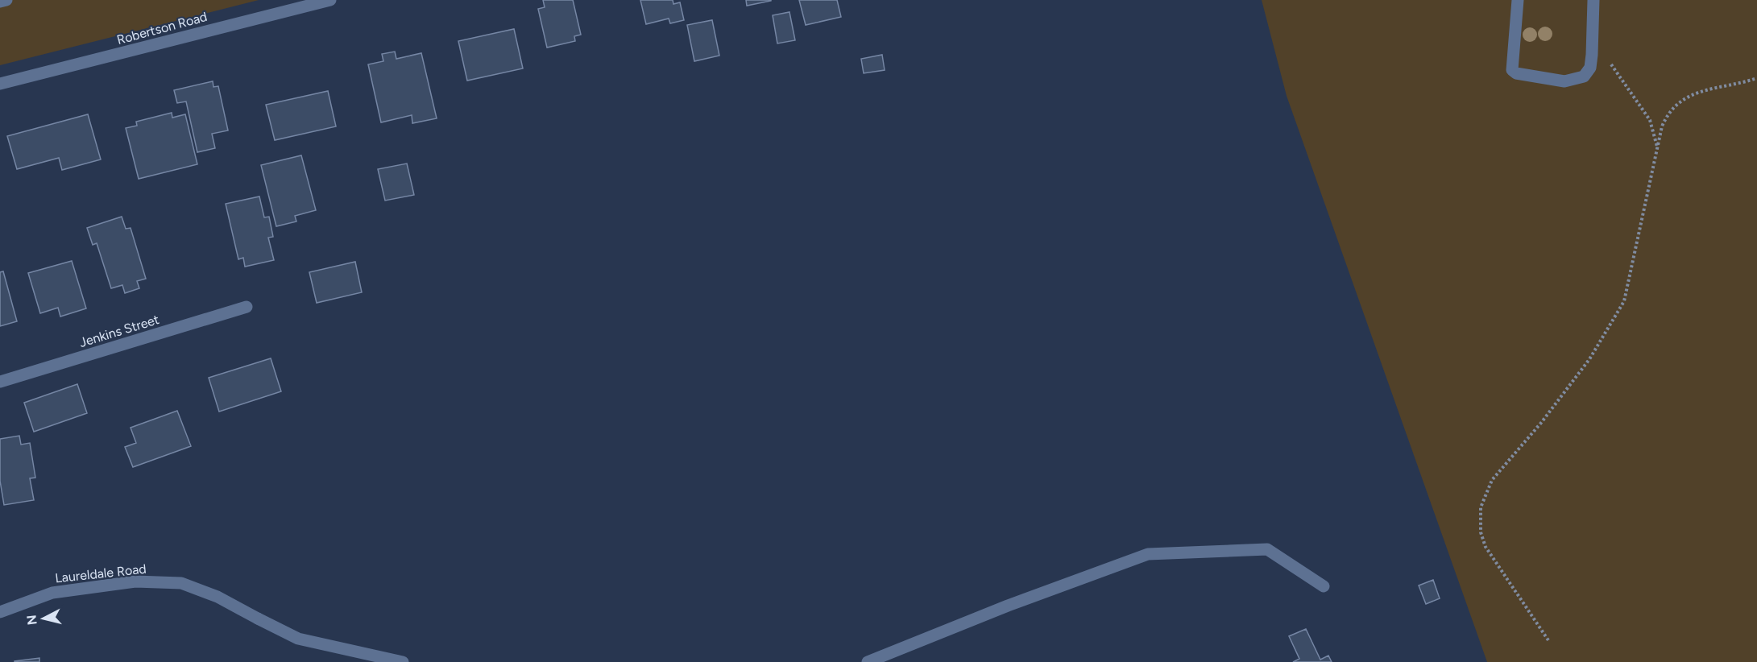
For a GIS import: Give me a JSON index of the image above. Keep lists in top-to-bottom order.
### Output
{
  "streets": {
    "street": ["Robertson Road", "Jenkins Street", "Laureldale Road"]
  },
  "north": "left"
}
